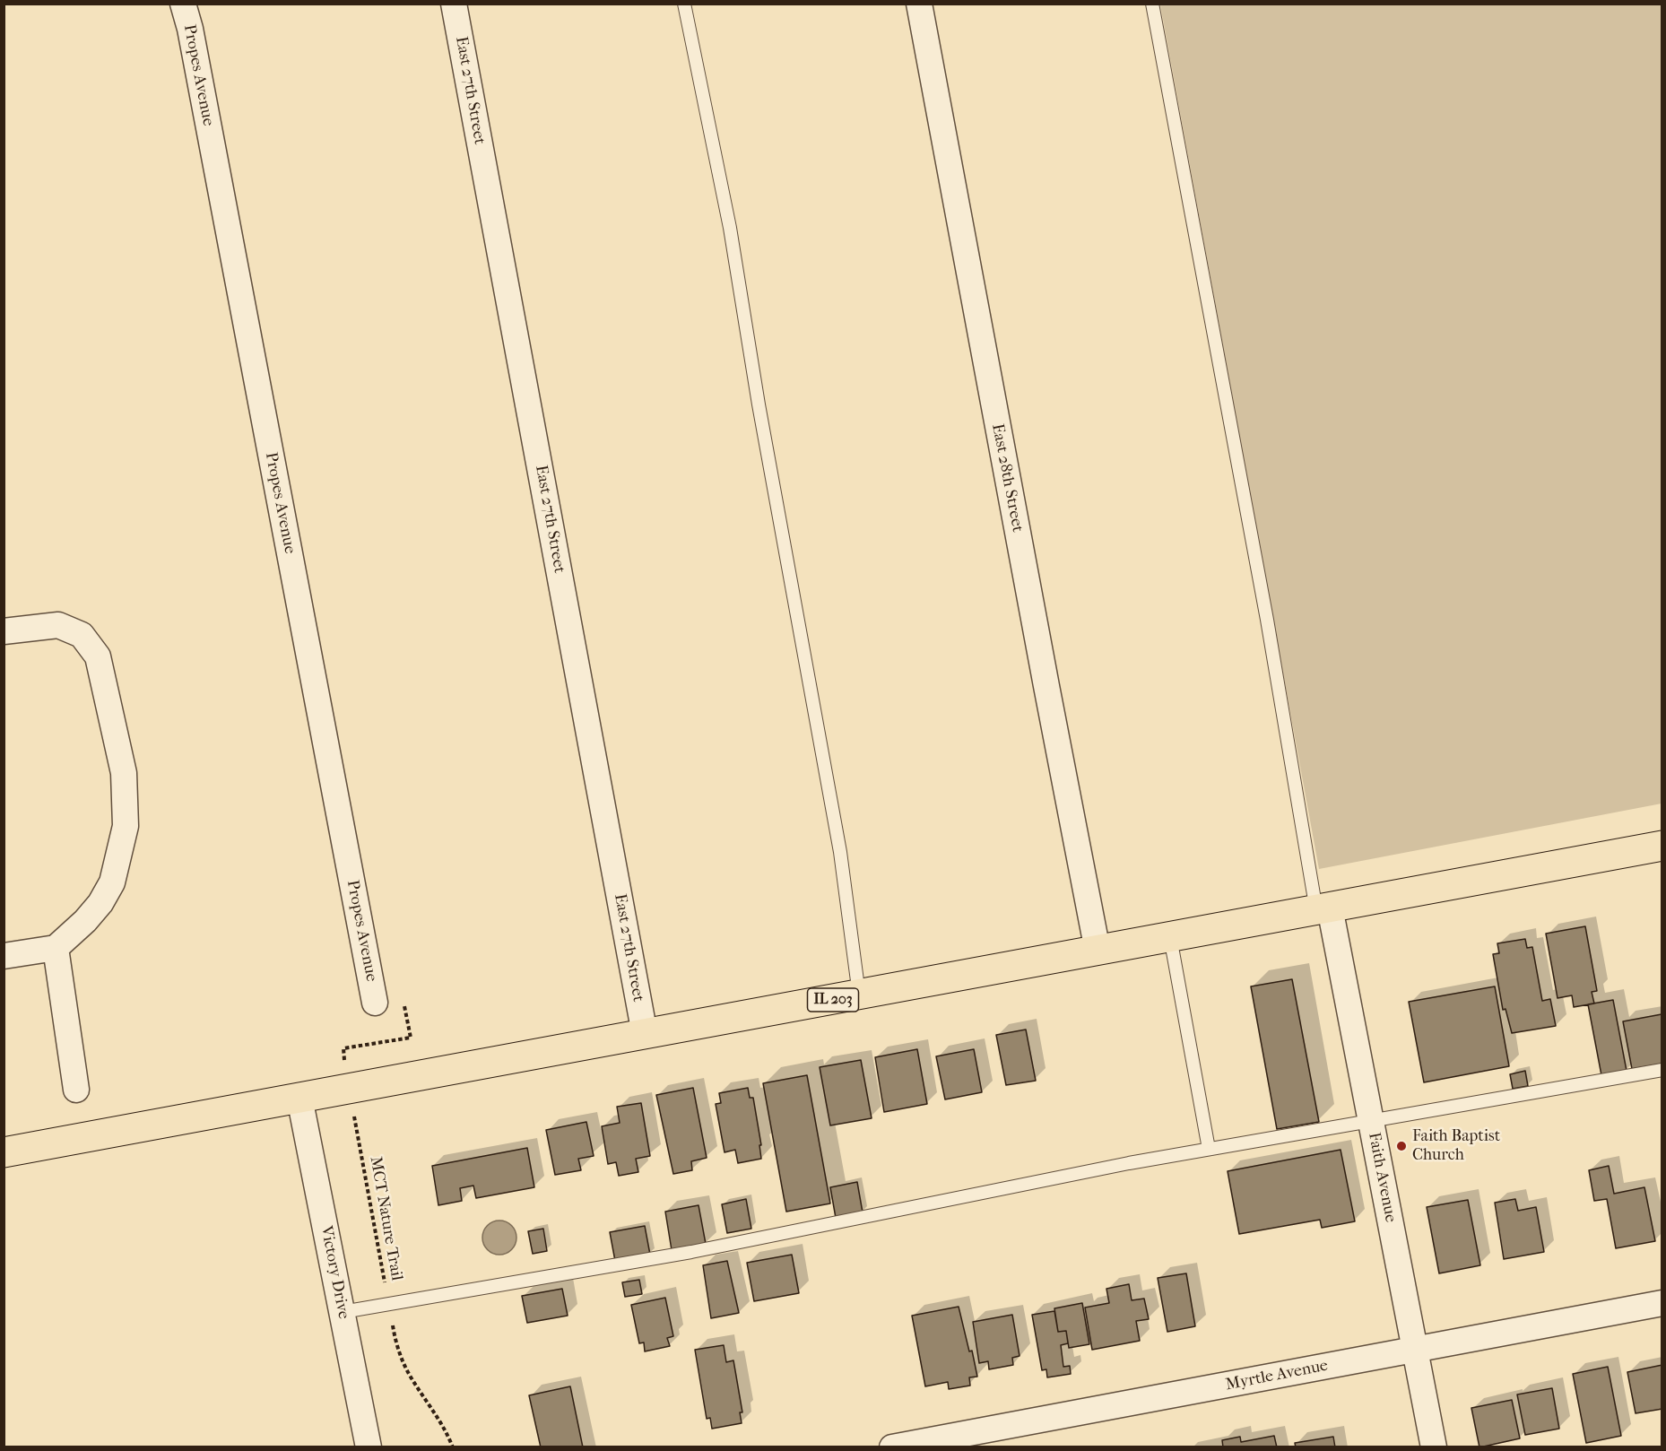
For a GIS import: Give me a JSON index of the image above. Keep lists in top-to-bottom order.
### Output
{
  "streets": {
    "main road": ["IL 203"],
    "street": [
      "Propes Avenue",
      "East 27th Street",
      "East 28th Street",
      "Faith Avenue",
      "Victory Drive",
      "Myrtle Avenue"
    ],
    "path": ["MCT Nature Trail"]
  },
  "crossings": [
    ["East 27th Street", "IL 203"],
    ["East 28th Street", "IL 203"],
    ["IL 203", "Faith Avenue"],
    ["IL 203", "MCT Nature Trail"],
    ["IL 203", "Victory Drive"],
    ["Faith Avenue", "Myrtle Avenue"]
  ],
  "places": ["Faith Baptist Church"]
}
